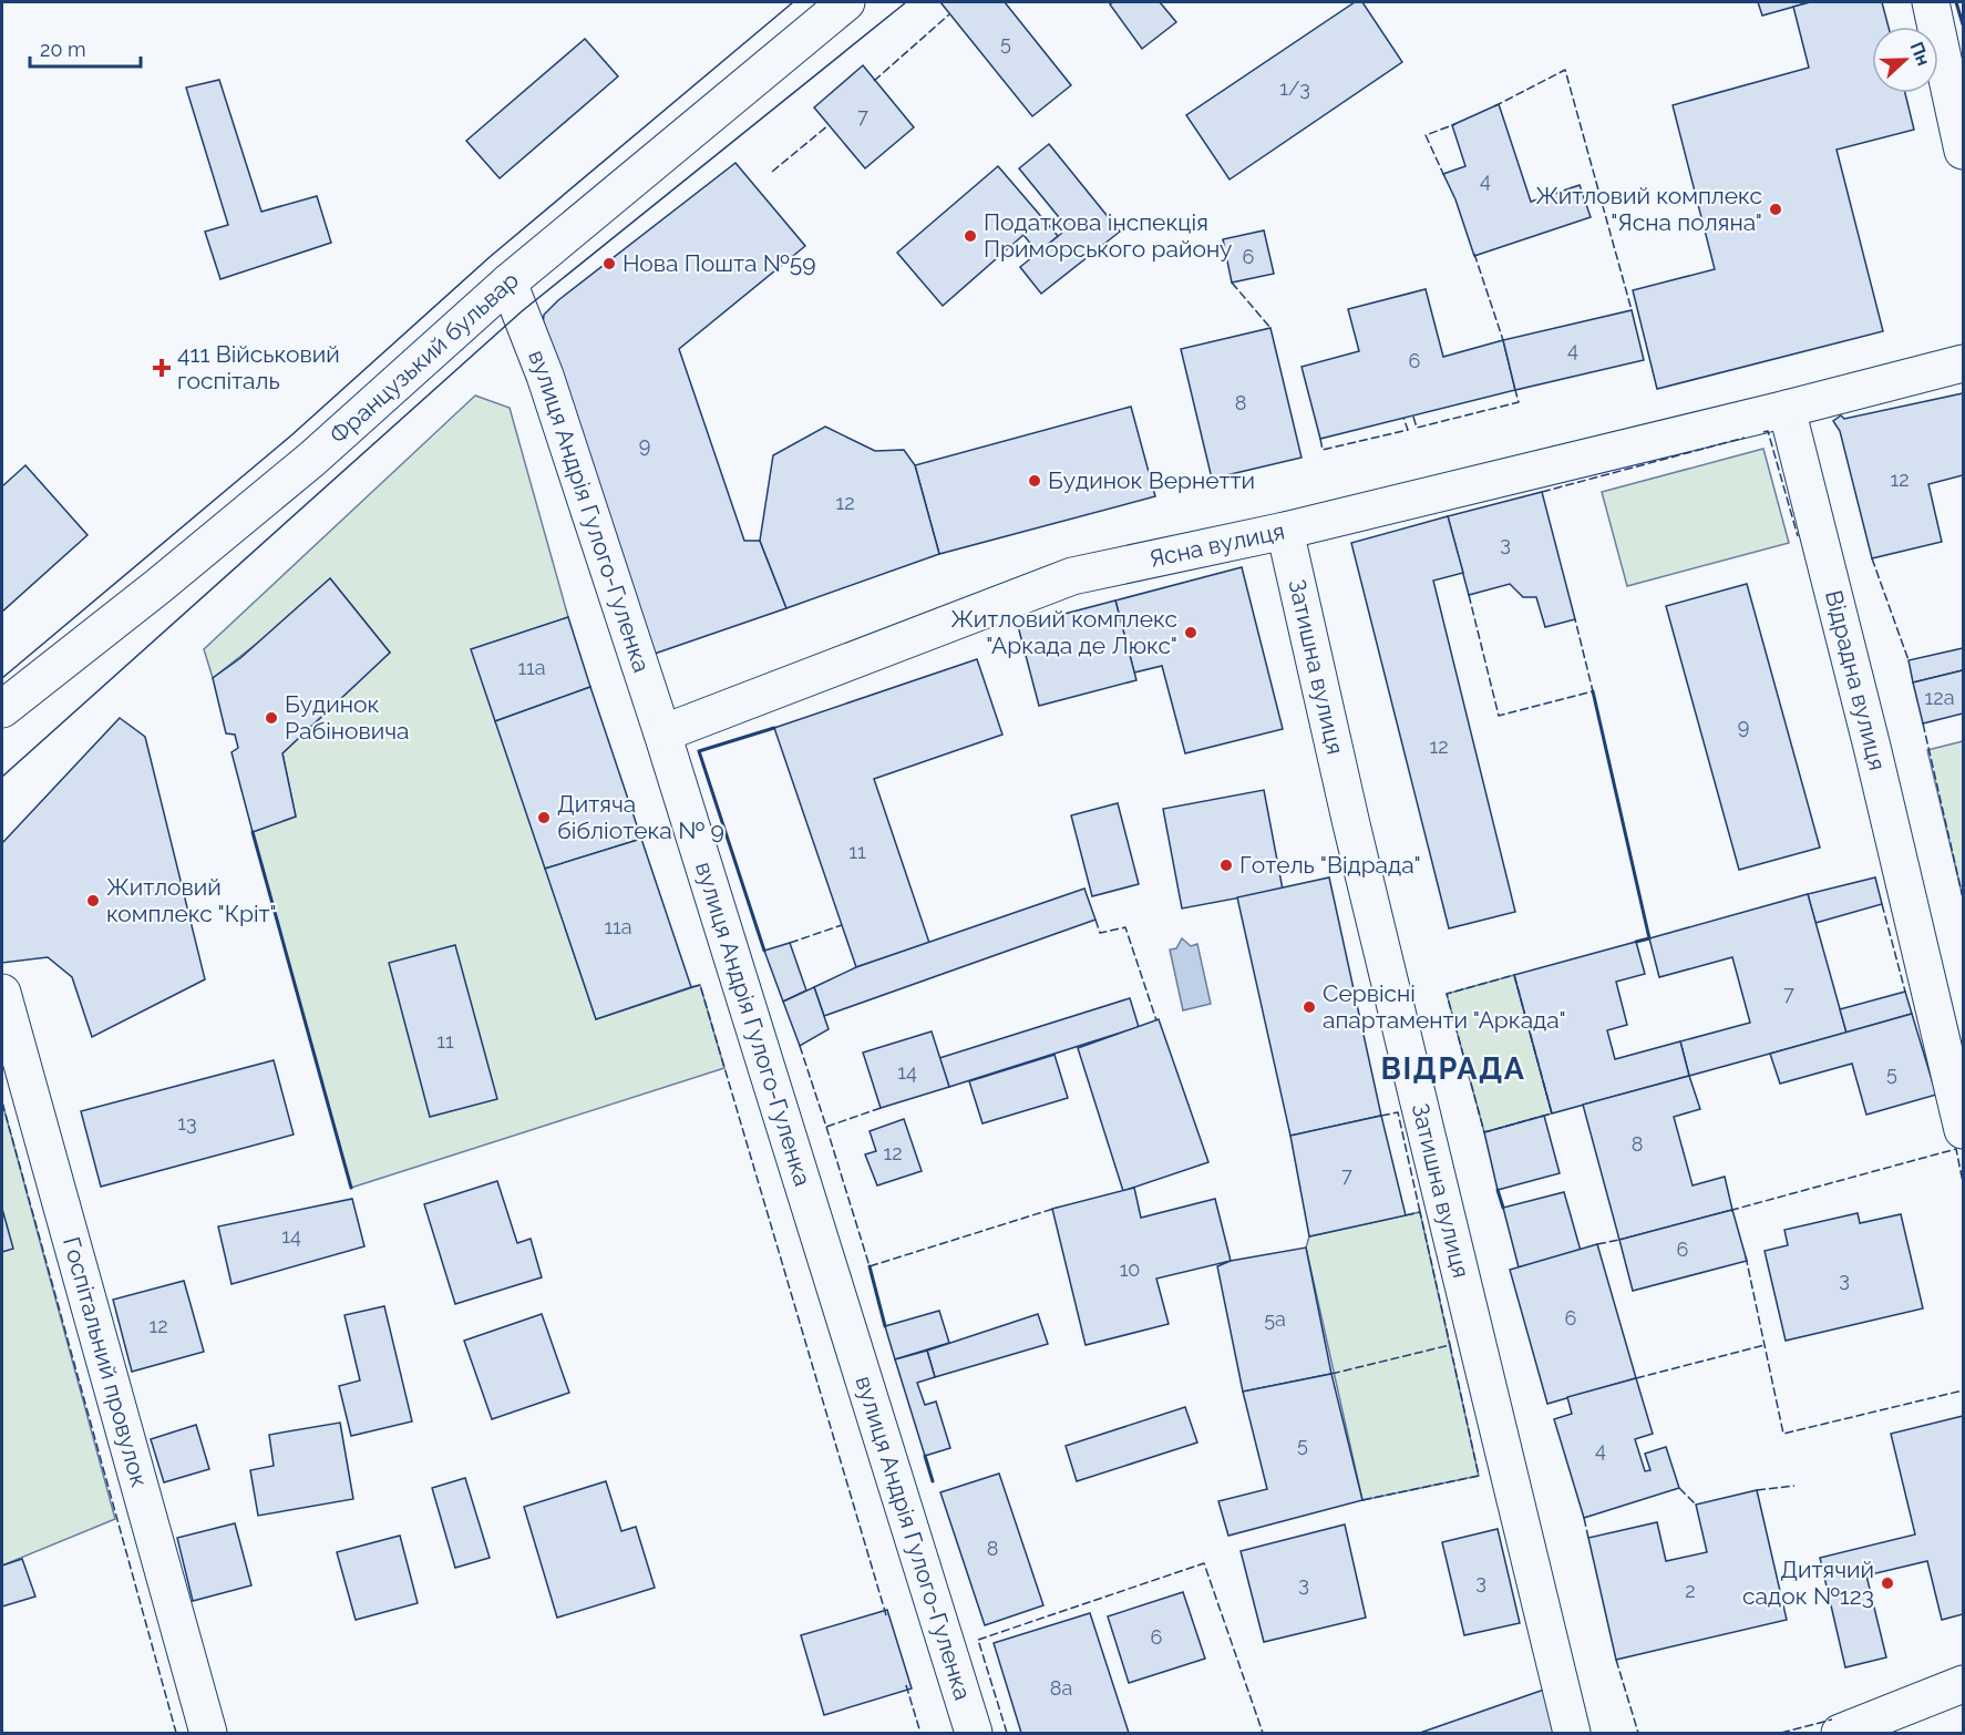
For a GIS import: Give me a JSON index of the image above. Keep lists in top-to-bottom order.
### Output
{
  "streets": {
    "street": [
      "Французький бульвар",
      "вулиця Андрія Гулого-Гуленка",
      "Ясна вулиця",
      "Затишна вулиця",
      "Відрадна вулиця",
      "Госпітальний провулок"
    ]
  },
  "crossings": [
    ["Французький бульвар", "вулиця Андрія Гулого-Гуленка"],
    ["вулиця Андрія Гулого-Гуленка", "Ясна вулиця"],
    ["Ясна вулиця", "Затишна вулиця"],
    ["Ясна вулиця", "Відрадна вулиця"]
  ],
  "districts": ["ВІДРАДА"],
  "places": {
    "other": [
      "Житловий комплекс \"Ясна поляна\"",
      "Податкова інспекція Приморського району",
      "Нова Пошта №59",
      "Будинок Вернетти",
      "Житловий комплекс \"Аркада де Люкс\"",
      "Будинок Рабіновича",
      "Дитяча бібліотека № 9",
      "Готель \"Відрада\"",
      "Житловий комплекс \"Кріт\"",
      "Сервісні апартаменти \"Аркада\"",
      "Дитячий садок №123"
    ],
    "health": ["411 Військовий госпіталь"]
  },
  "house_numbers": [
    "5",
    "1/3",
    "7",
    "4",
    "6",
    "4",
    "6",
    "8",
    "9",
    "12",
    "12",
    "3",
    "11а",
    "12а",
    "9",
    "12",
    "11",
    "11а",
    "7",
    "11",
    "14",
    "5",
    "13",
    "8",
    "12",
    "7",
    "14",
    "6",
    "10",
    "3",
    "6",
    "5а",
    "12",
    "5",
    "4",
    "8",
    "3",
    "3",
    "2",
    "6",
    "8а"
  ],
  "scale_bar": "20 m",
  "north": "right"
}
